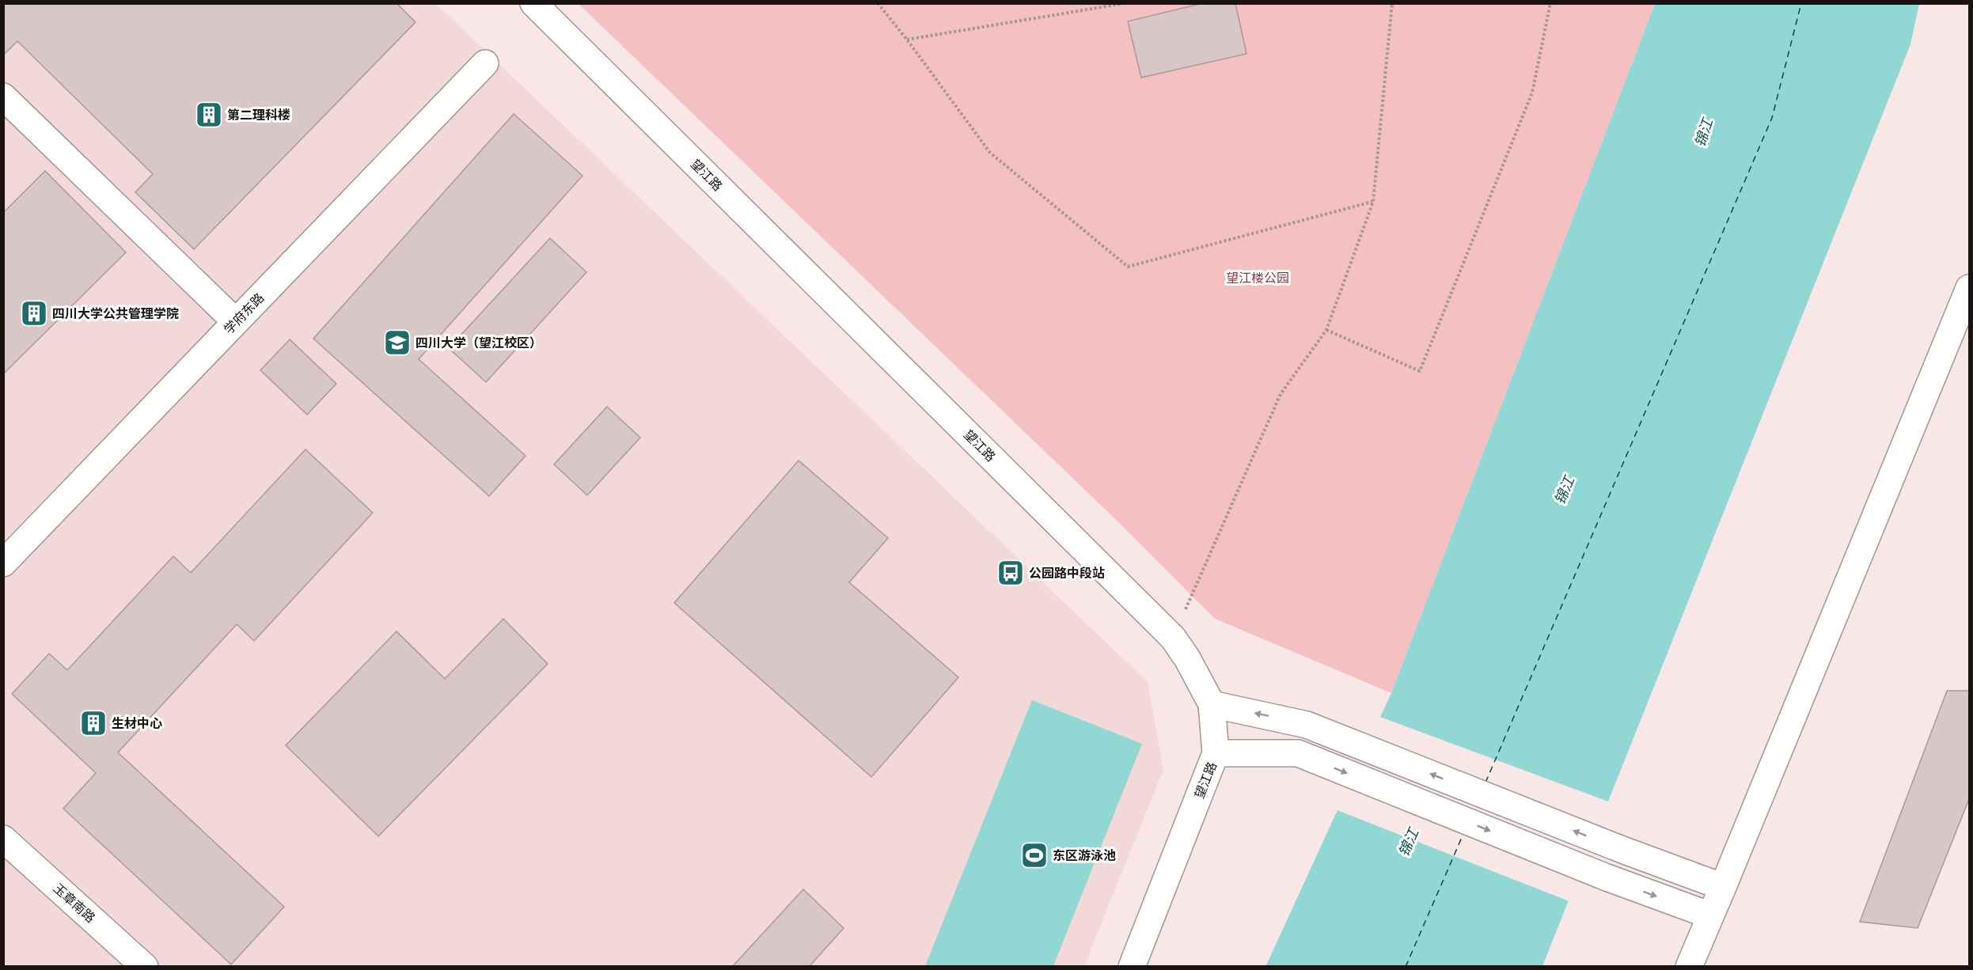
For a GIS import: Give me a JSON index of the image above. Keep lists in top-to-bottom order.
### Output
{
  "streets": {
    "street": ["望江路", "学府东路", "玉章南路"]
  },
  "water": ["锦江"],
  "parks": ["望江楼公园"],
  "places": {
    "building": ["第二理科楼", "四川大学公共管理学院", "生材中心"],
    "school or university": ["四川大学（望江校区）"],
    "bus stop": ["公园路中段站"],
    "sports": ["东区游泳池"]
  }
}
